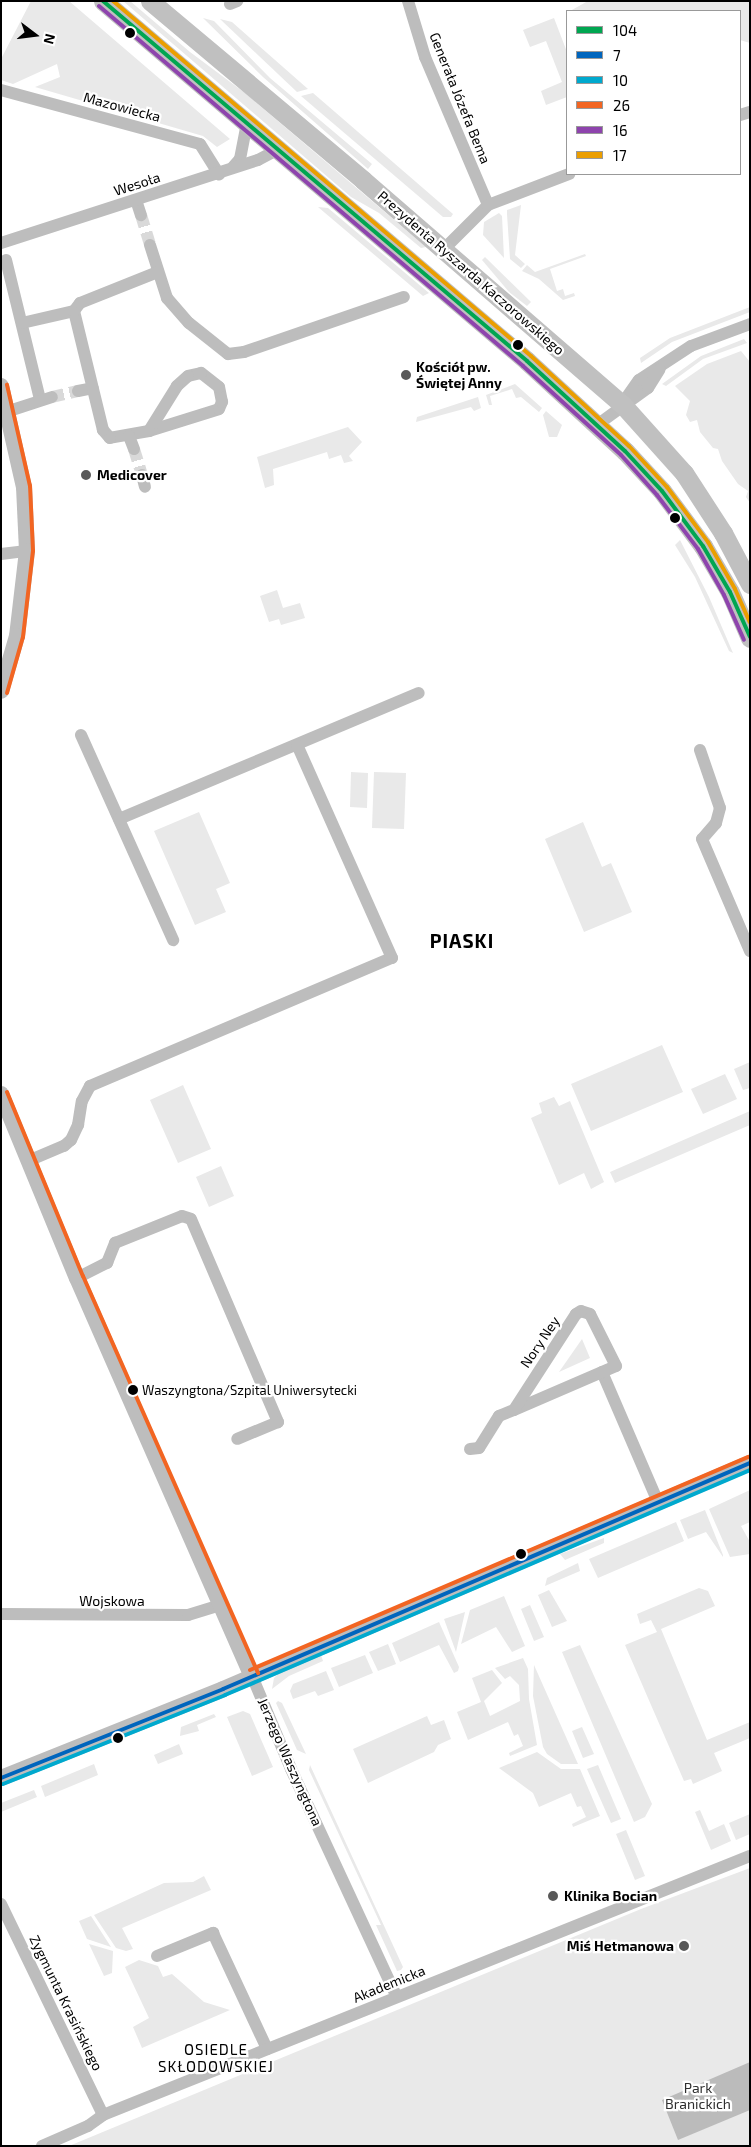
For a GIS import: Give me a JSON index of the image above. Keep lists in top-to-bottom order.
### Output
{
  "streets": {
    "main road": ["Prezydenta Ryszarda Kaczorowskiego"],
    "street": [
      "Generała Józefa Bema",
      "Mazowiecka",
      "Wesoła",
      "Nory Ney",
      "Wojskowa",
      "Jerzego Waszyngtona",
      "Akademicka",
      "Zygmunta Krasińskiego"
    ]
  },
  "crossings": [
    ["Mazowiecka", "Wesoła"],
    ["Wojskowa", "Jerzego Waszyngtona"],
    ["Jerzego Waszyngtona", "Akademicka"],
    ["Akademicka", "Zygmunta Krasińskiego"]
  ],
  "districts": ["PIASKI", "OSIEDLE SKŁODOWSKIEJ"],
  "parks": ["Park Branickich"],
  "places": [
    "Kościół pw. Świętej Anny",
    "Medicover",
    "Waszyngtona/Szpital Uniwersytecki",
    "Klinika Bocian",
    "Miś Hetmanowa"
  ],
  "lines": [
    "transit line 104",
    "transit line 17",
    "transit line 16",
    "transit line 26",
    "transit line 7",
    "transit line 10"
  ],
  "legend": [
    "104",
    "7",
    "10",
    "26",
    "16",
    "17"
  ],
  "north": "right"
}
